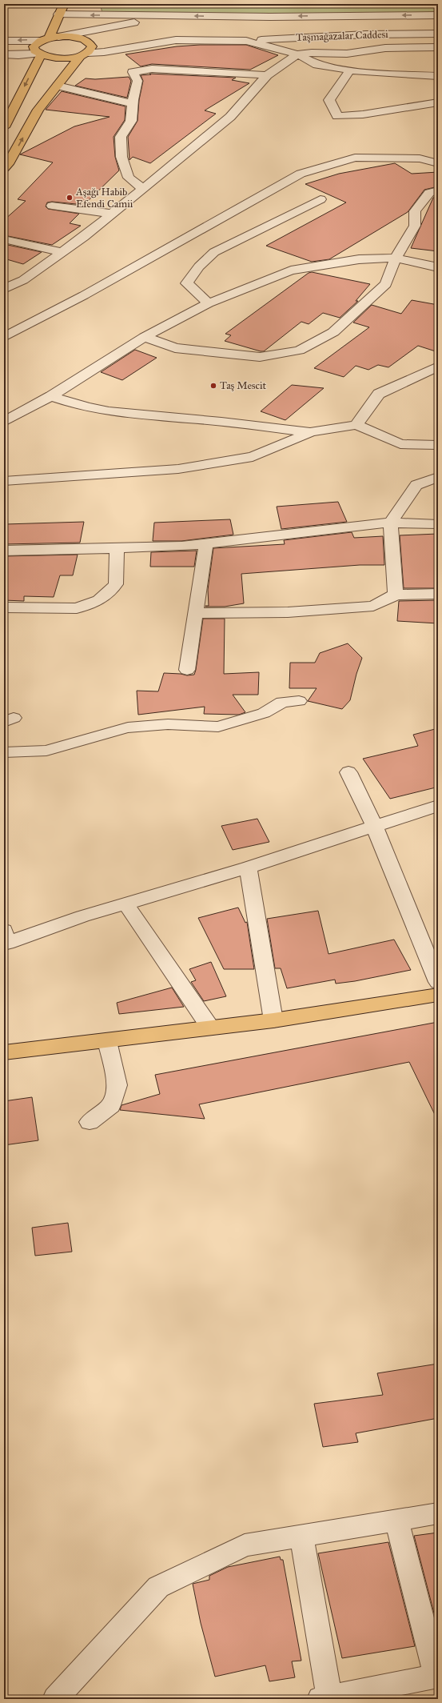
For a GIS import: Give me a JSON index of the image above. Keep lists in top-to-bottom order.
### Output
{
  "streets": {
    "street": ["Taşmağazalar Caddesi"]
  },
  "places": ["Aşağı Habib Efendi Camii", "Taş Mescit"]
}
